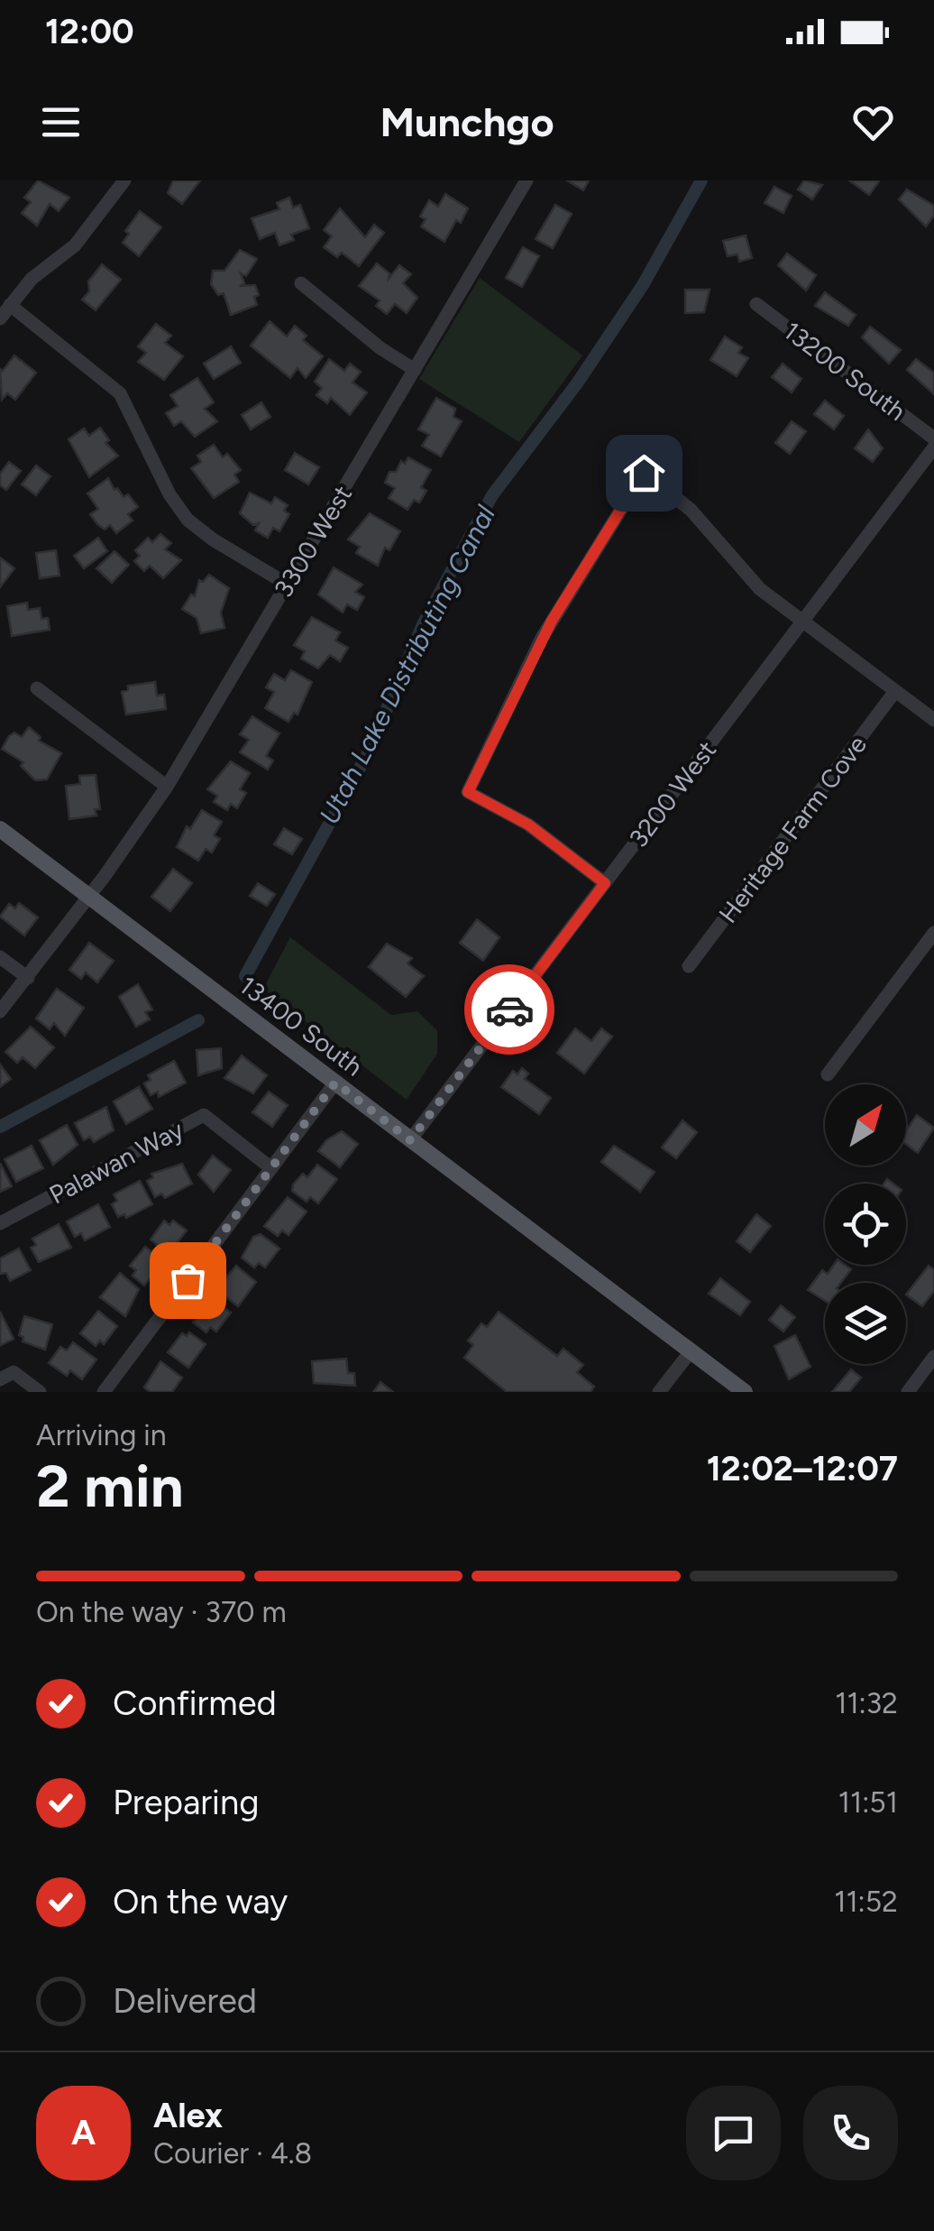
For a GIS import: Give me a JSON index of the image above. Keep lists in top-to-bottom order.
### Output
{
  "streets": {
    "main road": ["13400 South"],
    "street": [
      "13200 South",
      "3300 West",
      "3200 West",
      "Heritage Farm Cove",
      "Palawan Way"
    ]
  },
  "crossings": [
    ["3300 West", "13400 South"],
    ["3200 West", "13400 South"]
  ],
  "water": ["Utah Lake Distributing Canal"],
  "north": "top right",
  "page": {
    "status": "12:00",
    "header": "Munchgo",
    "heading": ["2 min", "Arriving in", "12:02–12:07"],
    "panel": ["Alex", "Courier · 4.8"],
    "bar": "On the way · 370 m",
    "list": [
      ["Confirmed", "11:32"],
      ["Preparing", "11:51"],
      ["On the way", "11:52"],
      "Delivered"
    ],
    "round": "A"
  }
}
